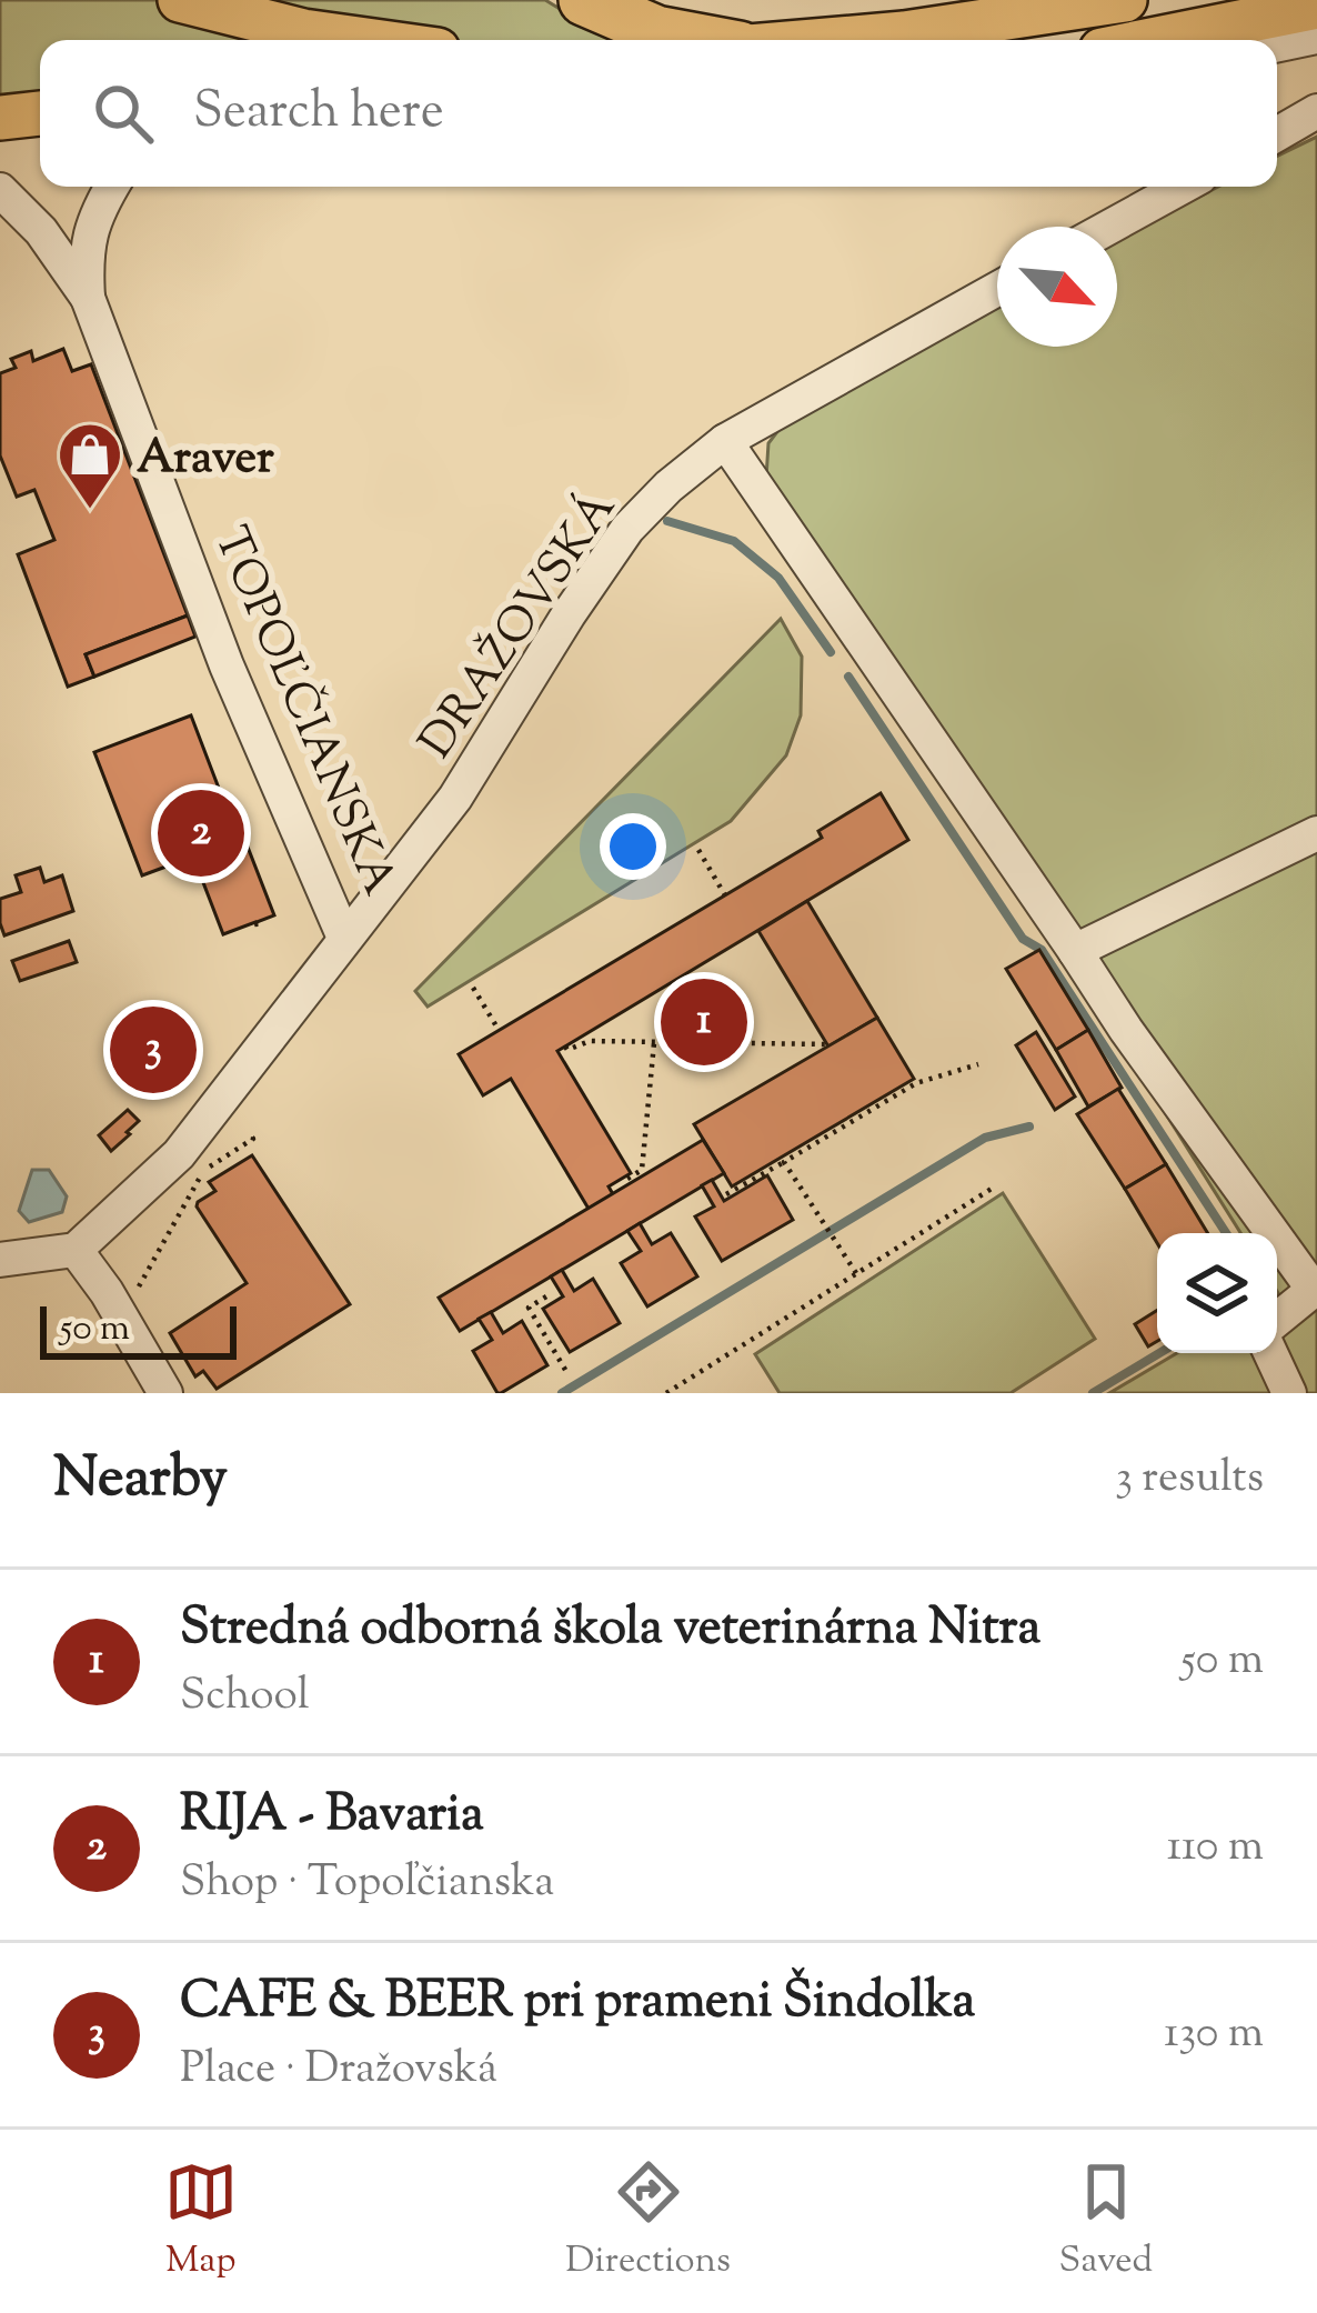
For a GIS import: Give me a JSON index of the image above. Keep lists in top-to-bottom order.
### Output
{
  "streets": {
    "street": ["DRAŽOVSKÁ", "TOPOĽČIANSKA"]
  },
  "crossings": [
    ["DRAŽOVSKÁ", "TOPOĽČIANSKA"]
  ],
  "places": {
    "shop": ["Araver"]
  },
  "scale_bar": "50 m",
  "north": "bottom right",
  "page": {
    "search": "Search here",
    "pins": ["2", "1", "3"],
    "scale": "50 m",
    "heading": ["Nearby", "3 results"],
    "list": [
      {
        "mark": "1",
        "name": "Stredná odborná škola veterinárna Nitra",
        "note": "School",
        "value": "50 m"
      },
      {
        "mark": "2",
        "name": "RIJA - Bavaria",
        "note": "Shop · Topoľčianska",
        "value": "110 m"
      },
      {
        "mark": "3",
        "name": "CAFE & BEER pri prameni Šindolka",
        "note": "Place · Dražovská",
        "value": "130 m"
      }
    ],
    "nav": ["Map", "Directions", "Saved"]
  }
}
